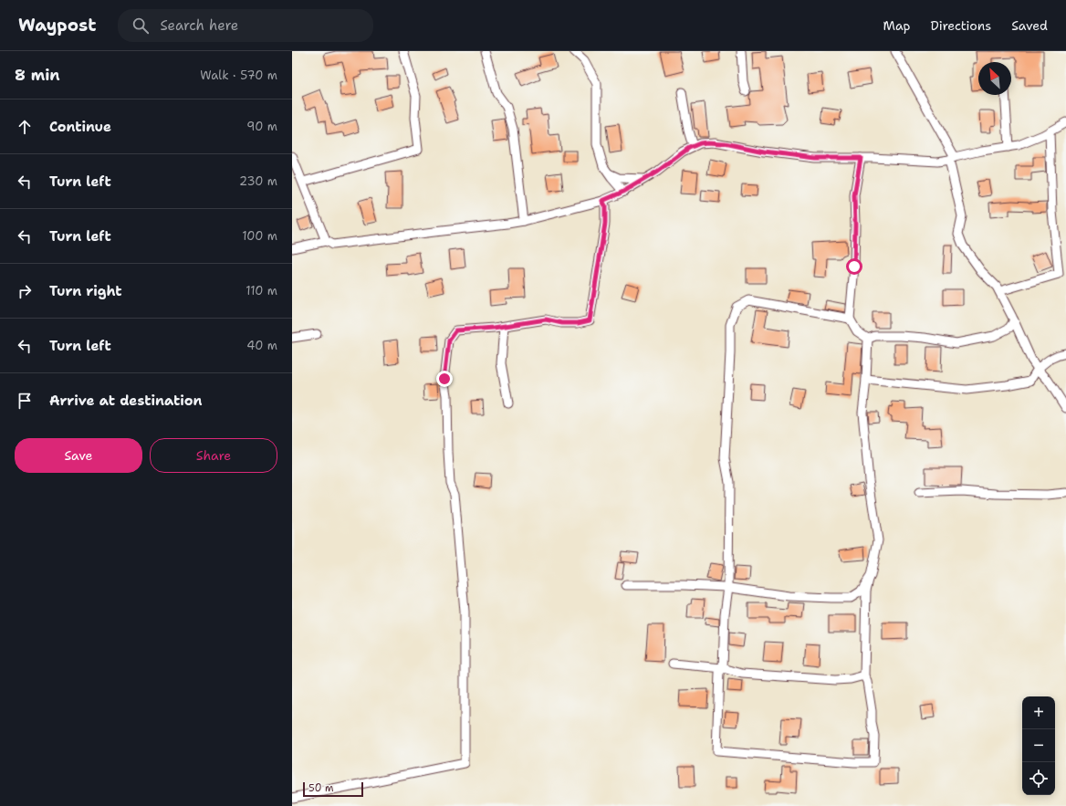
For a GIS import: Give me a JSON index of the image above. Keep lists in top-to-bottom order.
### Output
{
  "scale_bar": "50 m",
  "north": "top left",
  "page": {
    "header": "Waypost",
    "search": "Search here",
    "nav": ["Map", "Directions", "Saved"],
    "heading": ["8 min", "Walk · 570 m"],
    "list": [
      ["Continue", "90 m"],
      ["Turn left", "230 m"],
      ["Turn left", "100 m"],
      ["Turn right", "110 m"],
      ["Turn left", "40 m"],
      "Arrive at destination"
    ],
    "buttons": ["Save", "Share"],
    "map_buttons": ["+", "−"],
    "scale": "50 m"
  }
}
